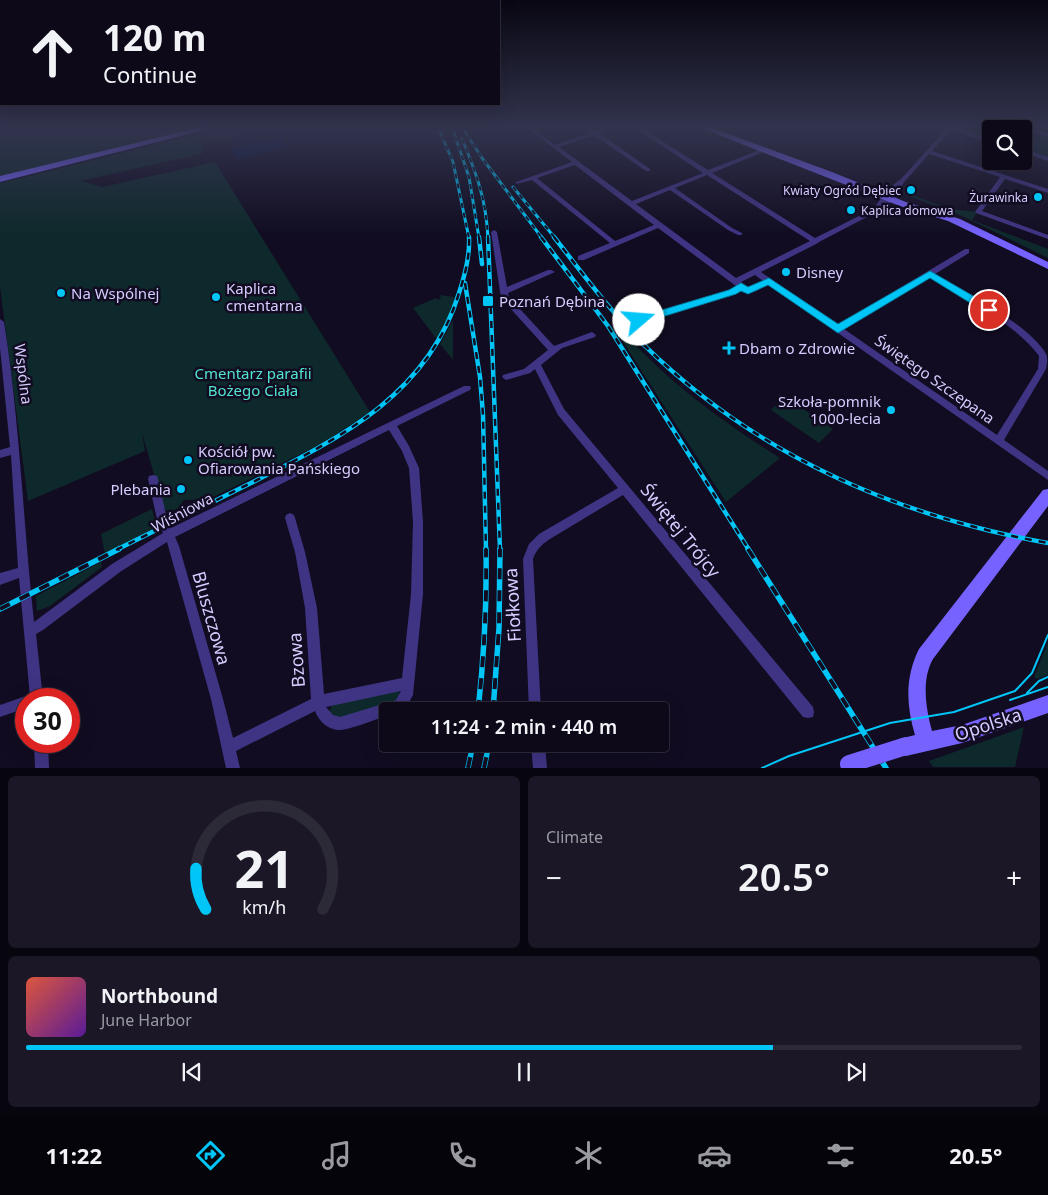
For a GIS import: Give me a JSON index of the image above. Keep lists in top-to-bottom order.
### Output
{
  "streets": {
    "street": [
      "Wspólna",
      "Świętego Szczepana",
      "Wiśniowa",
      "Świętej Trójcy",
      "Fiołkowa",
      "Bluszczowa",
      "Bzowa",
      "Opolska"
    ]
  },
  "crossings": [
    ["Wspólna", "Wiśniowa"],
    ["Wiśniowa", "Bluszczowa"],
    ["Świętej Trójcy", "Fiołkowa"],
    ["Bluszczowa", "Bzowa"]
  ],
  "parks": ["Cmentarz parafii Bożego Ciała"],
  "places": {
    "other": [
      "Kwiaty Ogród Dębiec",
      "Żurawinka",
      "Kaplica domowa",
      "Disney",
      "Na Wspólnej",
      "Kaplica cmentarna",
      "Szkoła-pomnik 1000-lecia",
      "Kościół pw. Ofiarowania Pańskiego",
      "Plebania"
    ],
    "transit": ["Poznań Dębina"],
    "health": ["Dbam o Zdrowie"]
  },
  "page": {
    "turn": ["120 m", "Continue"],
    "limit": "30",
    "trip": "11:24 · 2 min · 440 m",
    "tile": "Climate",
    "heat": ["−", "20.5°", "+"],
    "song": ["Northbound", "June Harbor"],
    "tabs": ["11:22", "20.5°"],
    "gauge": ["21", "km/h"]
  }
}
